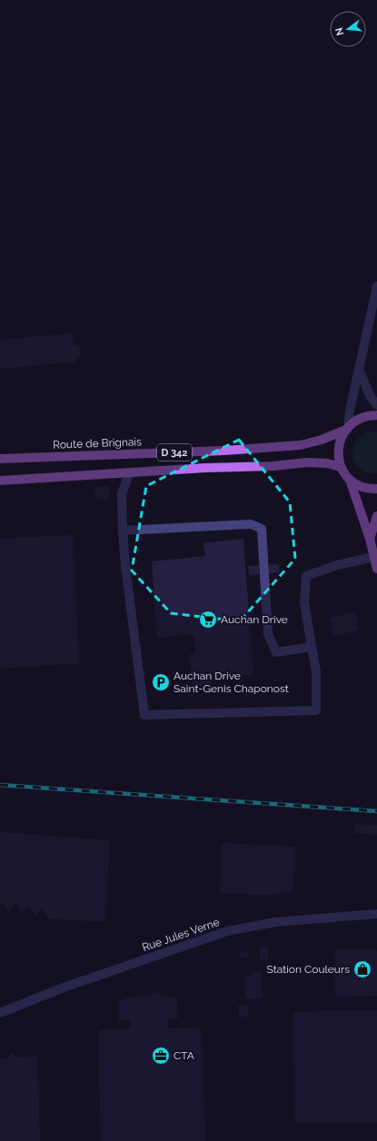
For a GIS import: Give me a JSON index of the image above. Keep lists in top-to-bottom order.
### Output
{
  "streets": {
    "main road": ["Route de Brignais", "D 342"],
    "street": ["Rue Jules Verne"]
  },
  "places": {
    "supermarket": ["Auchan Drive"],
    "parking": ["Auchan Drive Saint-Genis Chaponost"],
    "shop": ["Station Couleurs"],
    "office": ["CTA"]
  },
  "north": "left"
}
